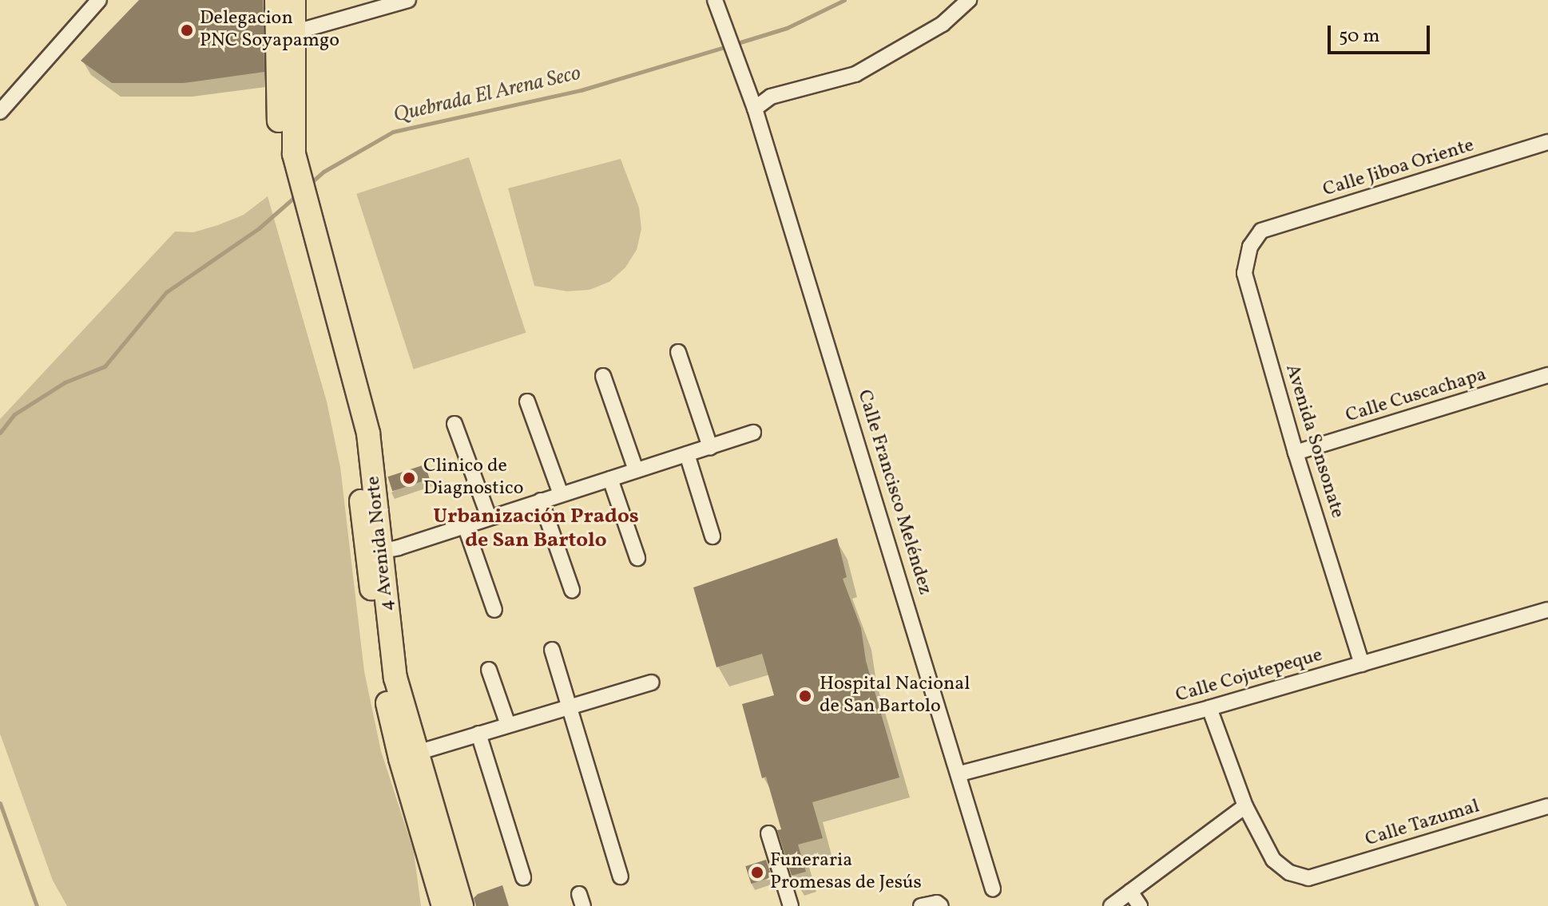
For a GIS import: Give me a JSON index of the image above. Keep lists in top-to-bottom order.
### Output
{
  "streets": {
    "main road": ["4 Avenida Norte"],
    "street": [
      "Calle Jiboa Oriente",
      "Calle Cuscachapa",
      "Avenida Sonsonate",
      "Calle Francisco Meléndez",
      "Calle Cojutepeque",
      "Calle Tazumal"
    ]
  },
  "crossings": [
    ["Calle Jiboa Oriente", "Avenida Sonsonate"],
    ["Calle Cuscachapa", "Avenida Sonsonate"],
    ["Avenida Sonsonate", "Calle Cojutepeque"],
    ["Calle Francisco Meléndez", "Calle Cojutepeque"]
  ],
  "districts": ["Urbanización Prados de San Bartolo"],
  "water": ["Quebrada El Arena Seco"],
  "places": [
    "Delegacion PNC Soyapamgo",
    "Clinico de Diagnostico",
    "Hospital Nacional de San Bartolo",
    "Funeraria Promesas de Jesús"
  ],
  "scale_bar": "50 m"
}
